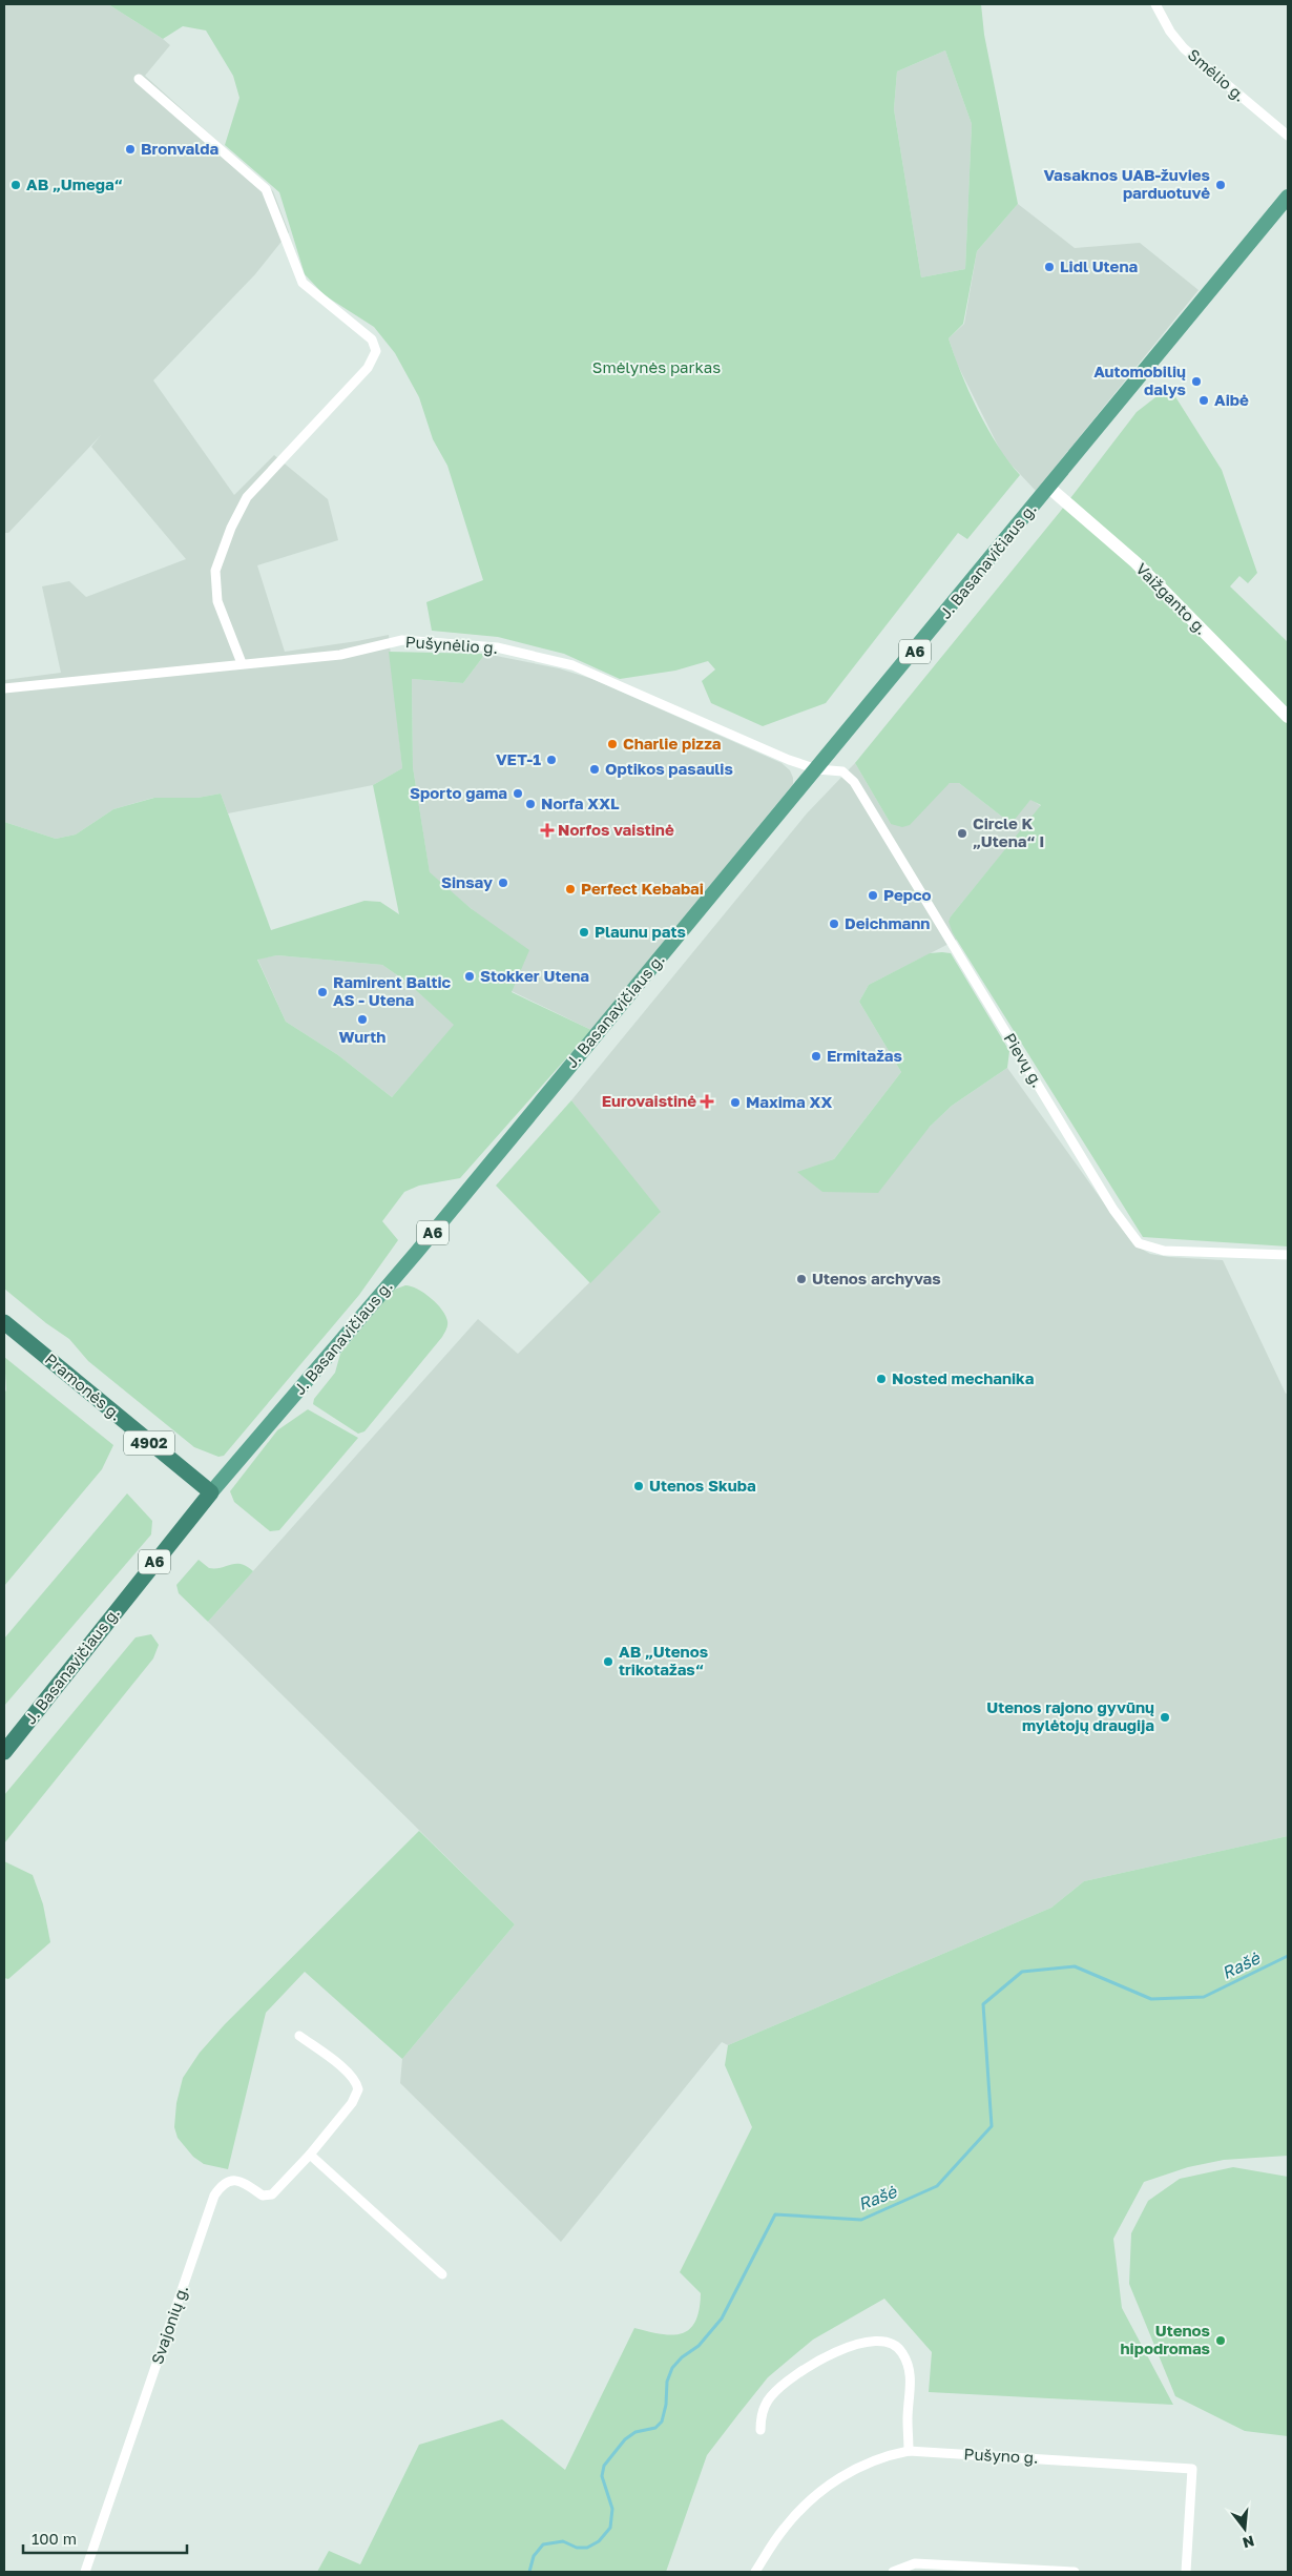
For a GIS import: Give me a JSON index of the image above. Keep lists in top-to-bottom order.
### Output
{
  "streets": {
    "highway": [
      "J. Basanavičiaus g.",
      "A6",
      "Pramonės g.",
      "4902"
    ],
    "main road": ["Vaižganto g."],
    "street": [
      "Smėlio g.",
      "Pušynėlio g.",
      "Pievų g.",
      "Svajonių g.",
      "Pušyno g."
    ]
  },
  "crossings": [
    ["J. Basanavičiaus g.", "Vaižganto g."],
    ["J. Basanavičiaus g.", "Pušynėlio g."],
    ["J. Basanavičiaus g.", "Pievų g."],
    ["J. Basanavičiaus g.", "Pramonės g."],
    ["Pušynėlio g.", "Pievų g."]
  ],
  "water": ["Rašė"],
  "parks": ["Smėlynės parkas"],
  "places": {
    "other": [
      "Bronvalda",
      "AB „Umega“",
      "Vasaknos UAB-žuvies parduotuvė",
      "Lidl Utena",
      "Automobilių dalys",
      "Aibė",
      "Charlie pizza",
      "VET-1",
      "Optikos pasaulis",
      "Sporto gama",
      "Norfa XXL",
      "Circle K „Utena“ I",
      "Sinsay",
      "Perfect Kebabai",
      "Pepco",
      "Deichmann",
      "Plaunu pats",
      "Stokker Utena",
      "Ramirent Baltic AS - Utena",
      "Wurth",
      "Ermitažas",
      "Maxima XX",
      "Utenos archyvas",
      "Nosted mechanika",
      "Utenos Skuba",
      "AB „Utenos trikotažas“",
      "Utenos rajono gyvūnų mylėtojų draugija",
      "Utenos hipodromas"
    ],
    "health": ["Norfos vaistinė", "Eurovaistinė"]
  },
  "scale_bar": "100 m",
  "north": "bottom"
}
